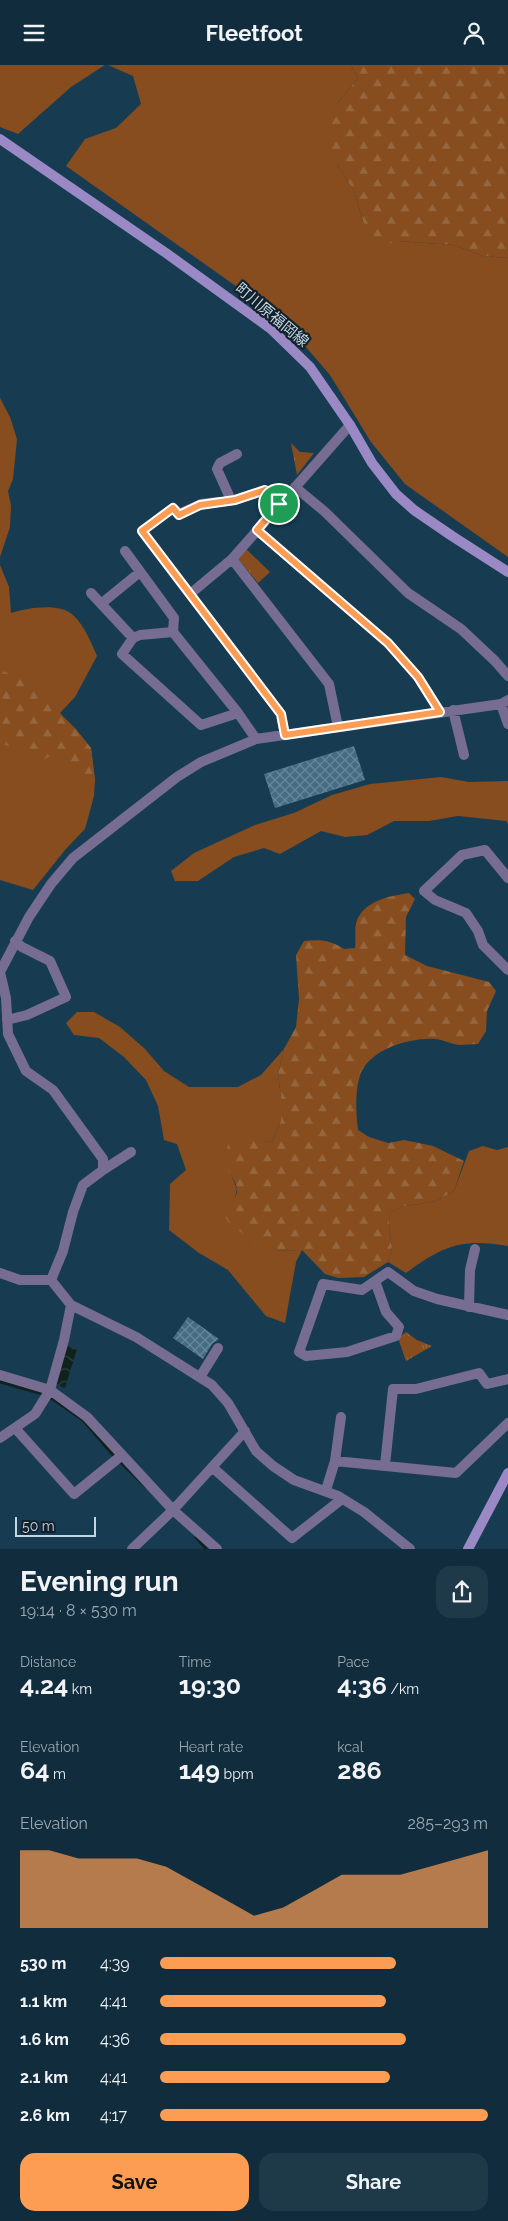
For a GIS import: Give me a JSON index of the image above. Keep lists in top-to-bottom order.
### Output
{
  "streets": {
    "main road": ["町川原福岡線"]
  },
  "scale_bar": "50 m",
  "page": {
    "header": "Fleetfoot",
    "scale": "50 m",
    "heading": ["Evening run", "19:14 · 8 × 530 m"],
    "stats": [
      ["Distance", "4.24 km"],
      ["Time", "19:30"],
      ["Pace", "4:36 /km"],
      ["Elevation", "64 m"],
      ["Heart rate", "149 bpm"],
      ["kcal", "286"]
    ],
    "chart": ["Elevation", "285–293 m"],
    "list": [
      {
        "name": "530 m",
        "note": "4:39"
      },
      {
        "name": "1.1 km",
        "note": "4:41"
      },
      {
        "name": "1.6 km",
        "note": "4:36"
      },
      {
        "name": "2.1 km",
        "note": "4:41"
      },
      {
        "name": "2.6 km",
        "note": "4:17"
      }
    ],
    "buttons": ["Save", "Share"]
  }
}
